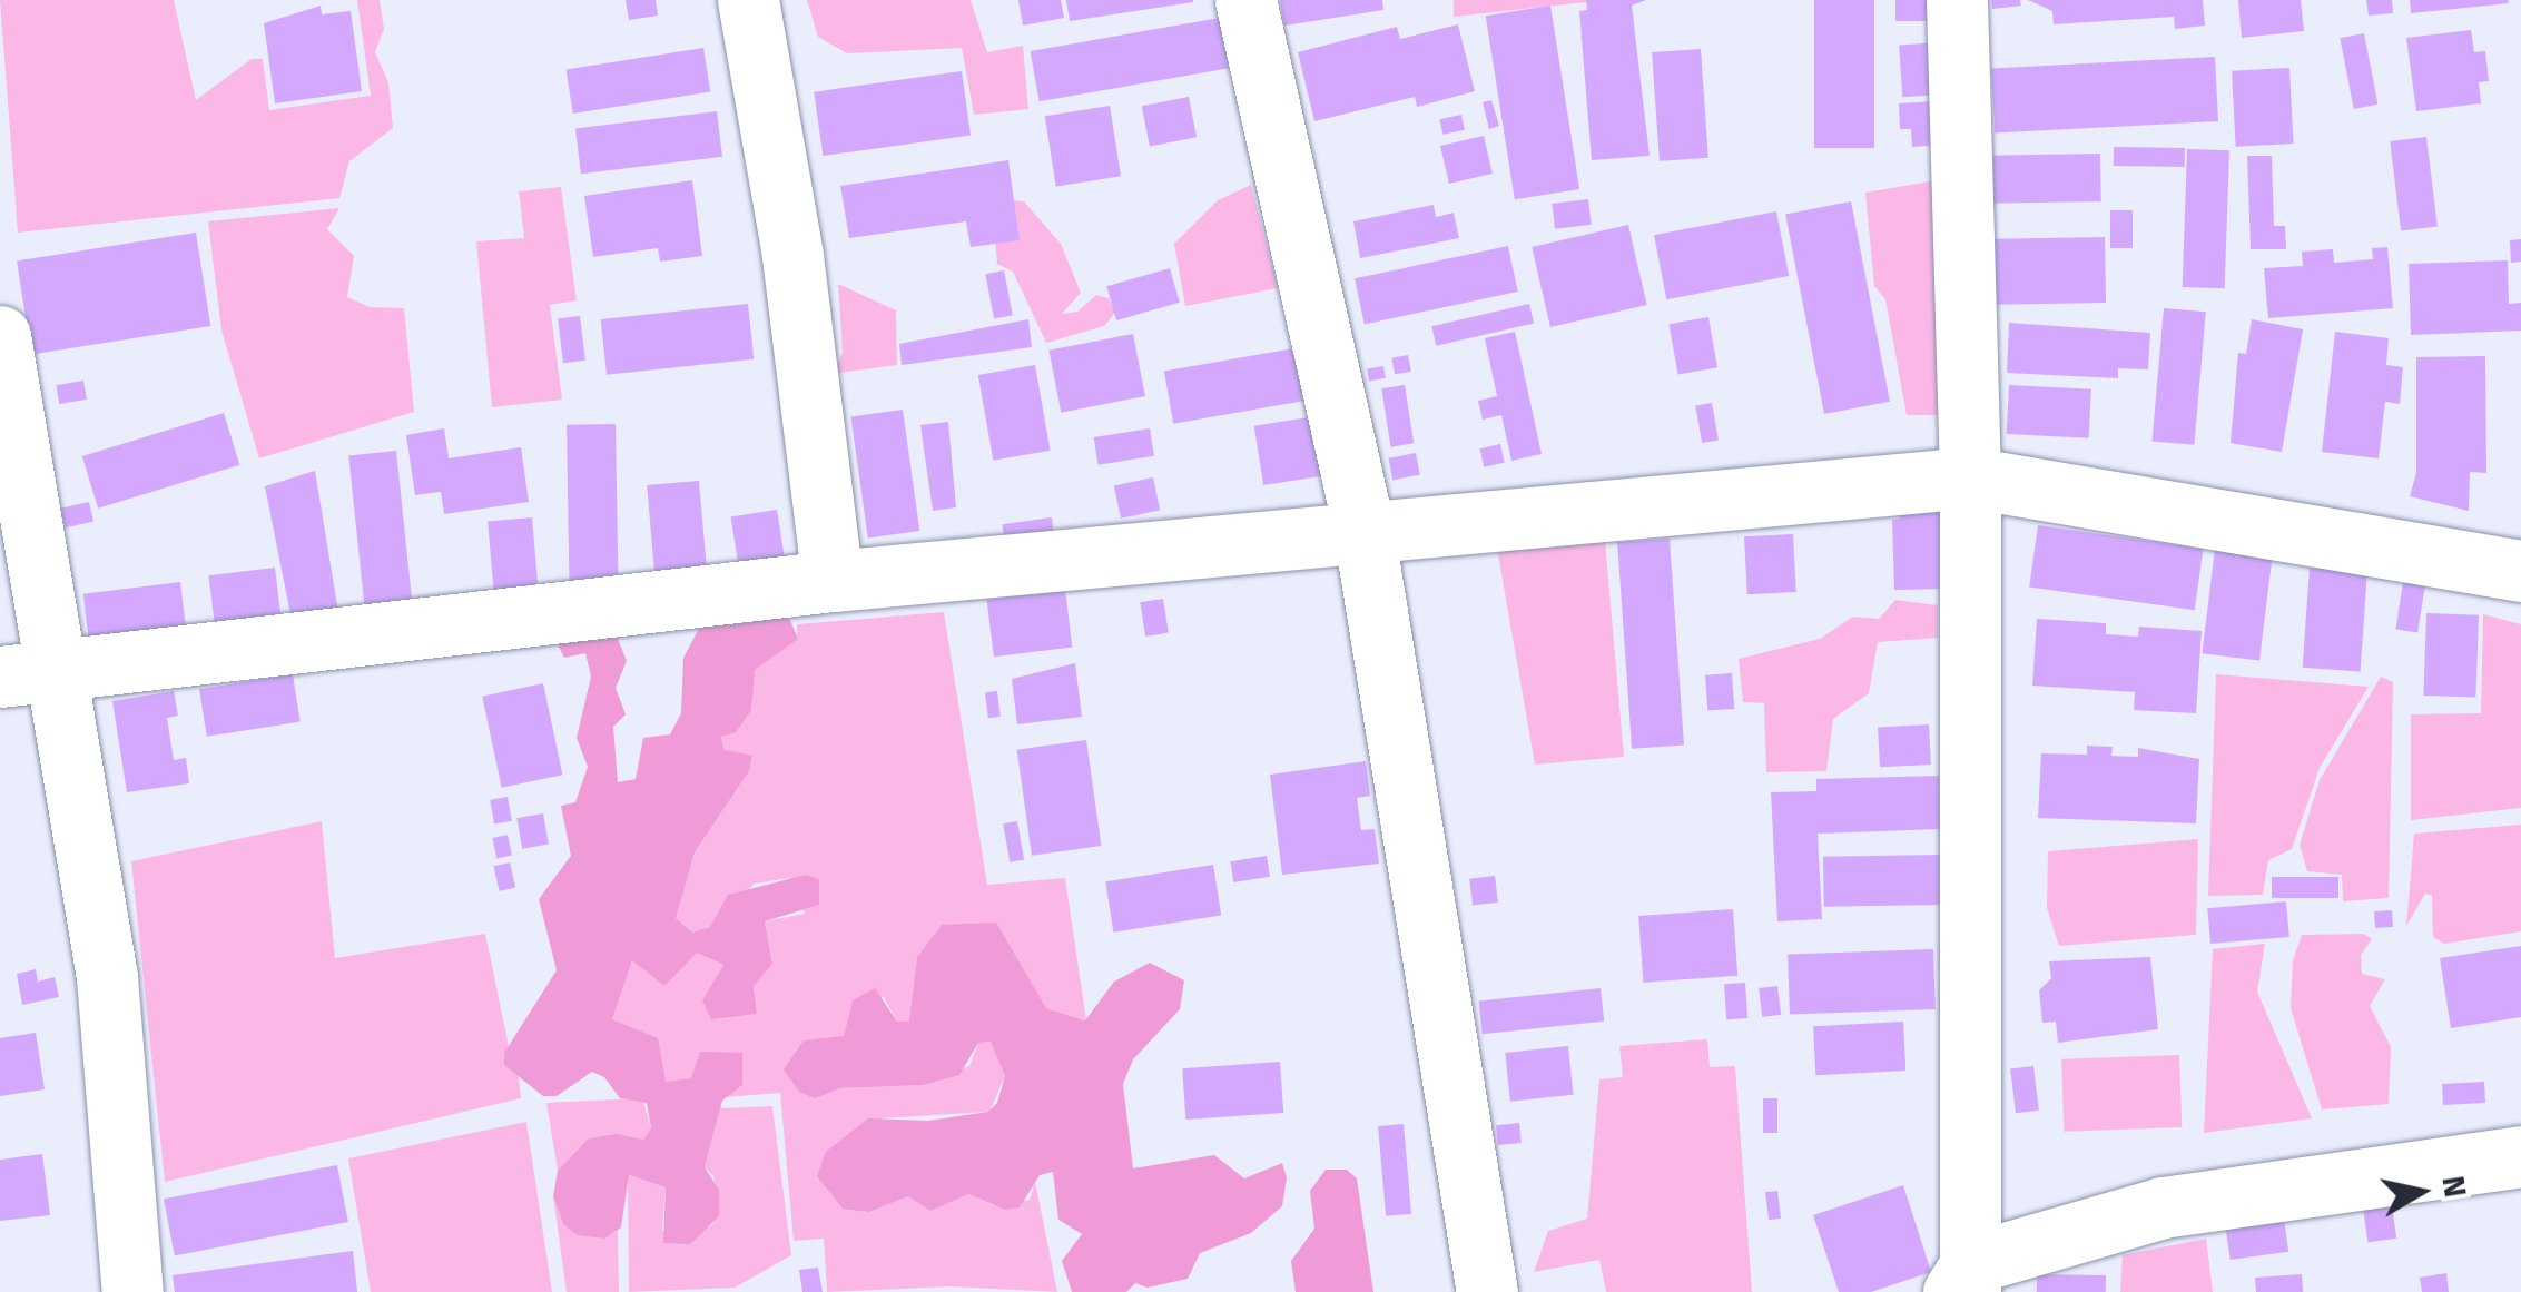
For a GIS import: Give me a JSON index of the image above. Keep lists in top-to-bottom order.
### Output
{
  "north": "right"
}
